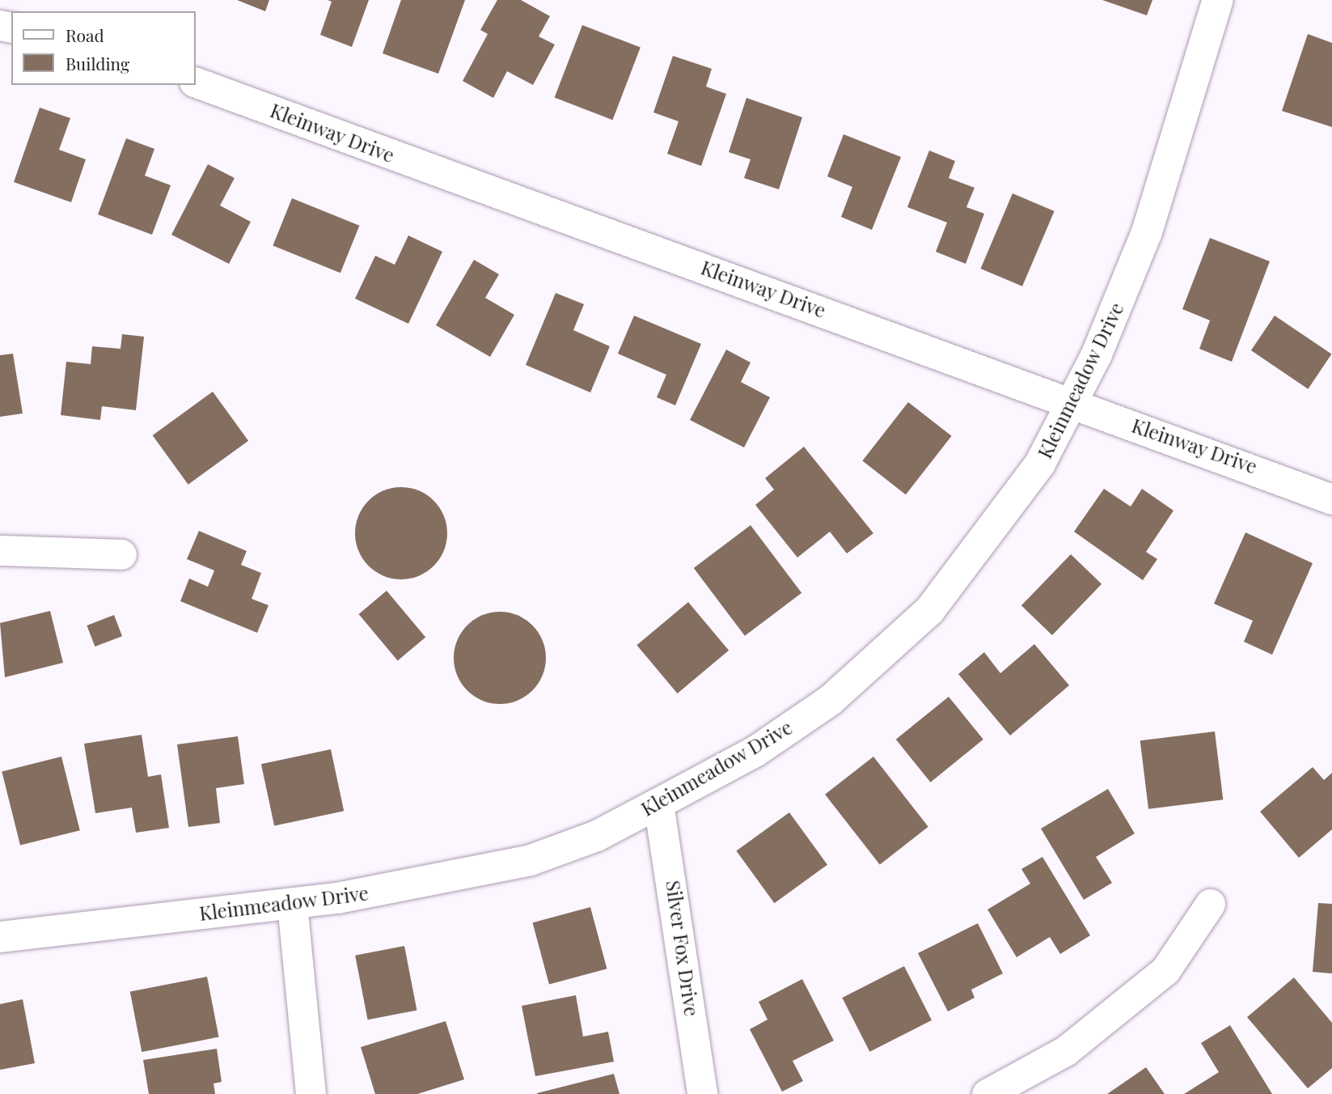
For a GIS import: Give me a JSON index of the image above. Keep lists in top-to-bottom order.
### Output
{
  "streets": {
    "street": ["Kleinway Drive", "Kleinmeadow Drive", "Silver Fox Drive"]
  },
  "crossings": [
    ["Kleinway Drive", "Kleinmeadow Drive"],
    ["Kleinmeadow Drive", "Silver Fox Drive"]
  ],
  "legend": ["Road", "Building"]
}
